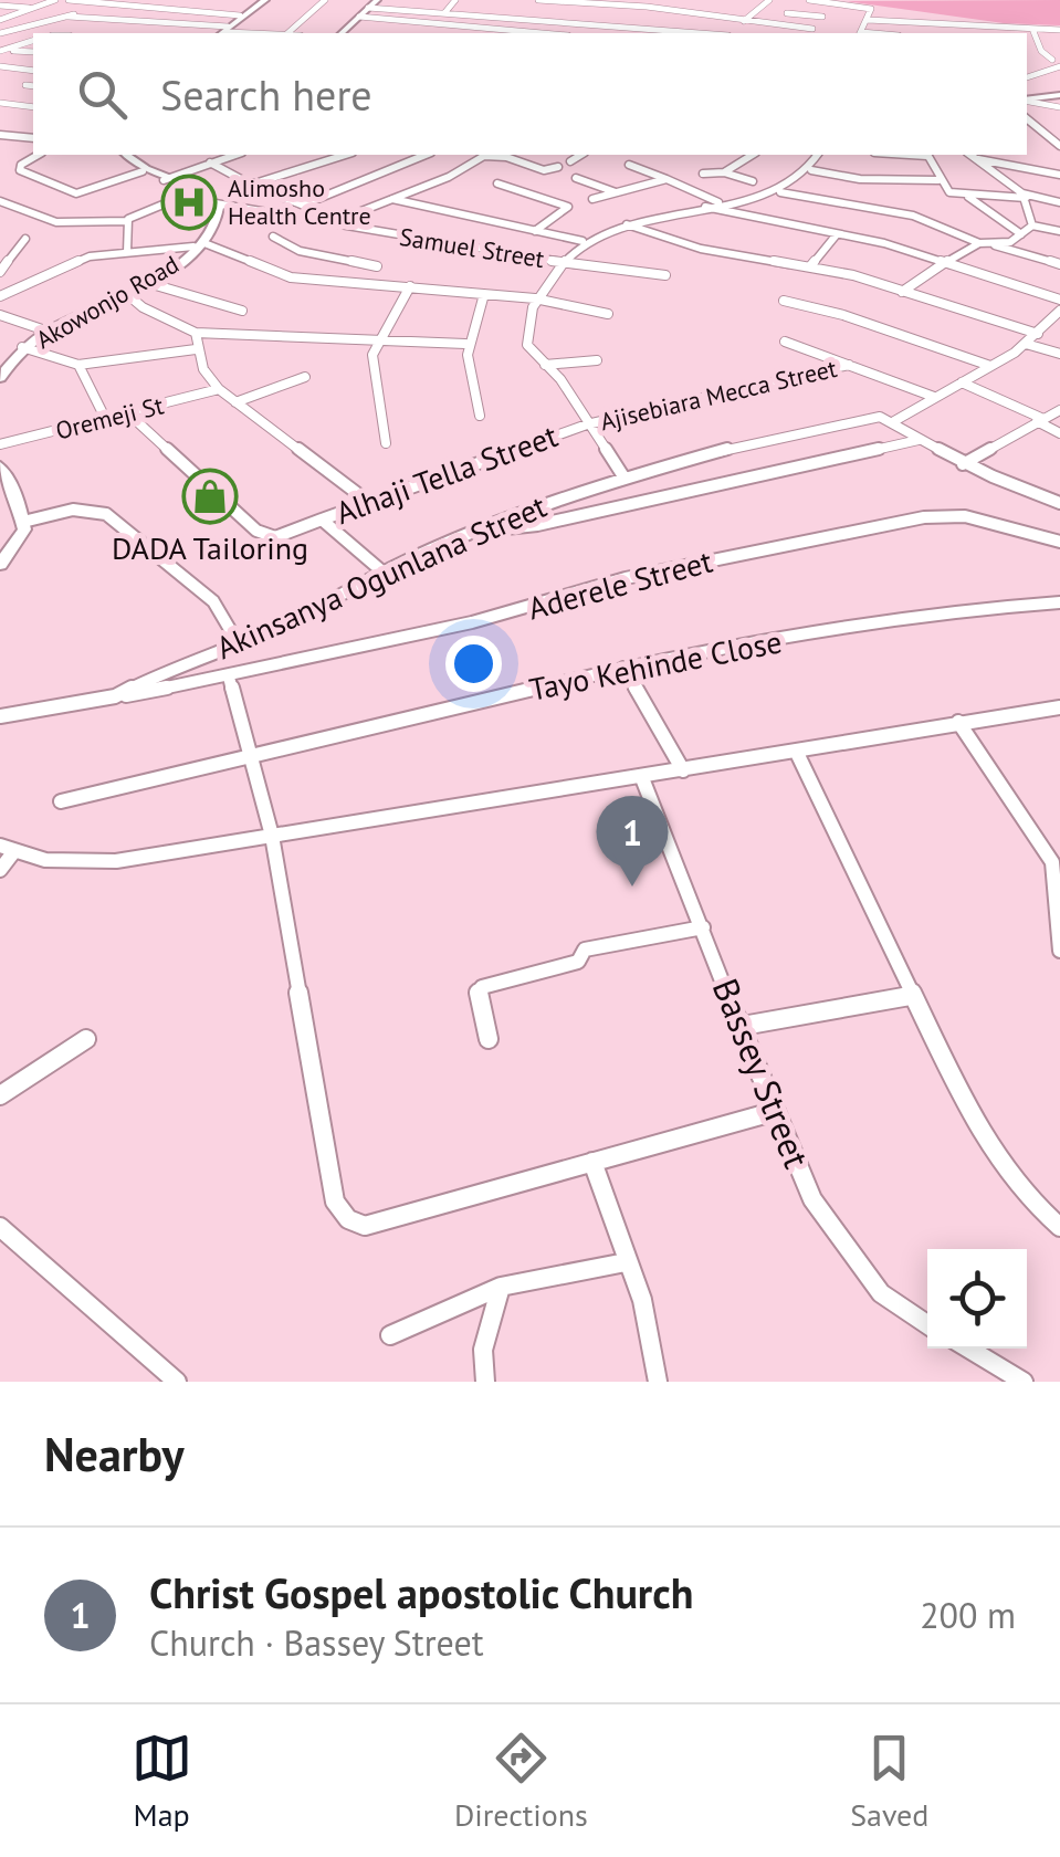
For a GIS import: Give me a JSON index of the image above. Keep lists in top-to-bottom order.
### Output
{
  "streets": {
    "main road": ["Akowonjo Road"],
    "street": [
      "Samuel Street",
      "Ajisebiara Mecca Street",
      "Oremeji St",
      "Alhaji Tella Street",
      "Akinsanya Ogunlana Street",
      "Aderele Street",
      "Tayo Kehinde Close",
      "Bassey Street"
    ]
  },
  "crossings": [
    ["Samuel Street", "Akowonjo Road"],
    ["Ajisebiara Mecca Street", "Alhaji Tella Street"],
    ["Alhaji Tella Street", "Akinsanya Ogunlana Street"],
    ["Akinsanya Ogunlana Street", "Aderele Street"]
  ],
  "places": {
    "hospital": ["Alimosho Health Centre"],
    "shop": ["DADA Tailoring"]
  },
  "page": {
    "search": "Search here",
    "pins": "1",
    "heading": "Nearby",
    "list": [
      {
        "mark": "1",
        "name": "Christ Gospel apostolic Church",
        "note": "Church · Bassey Street",
        "value": "200 m"
      }
    ],
    "nav": ["Map", "Directions", "Saved"]
  }
}
